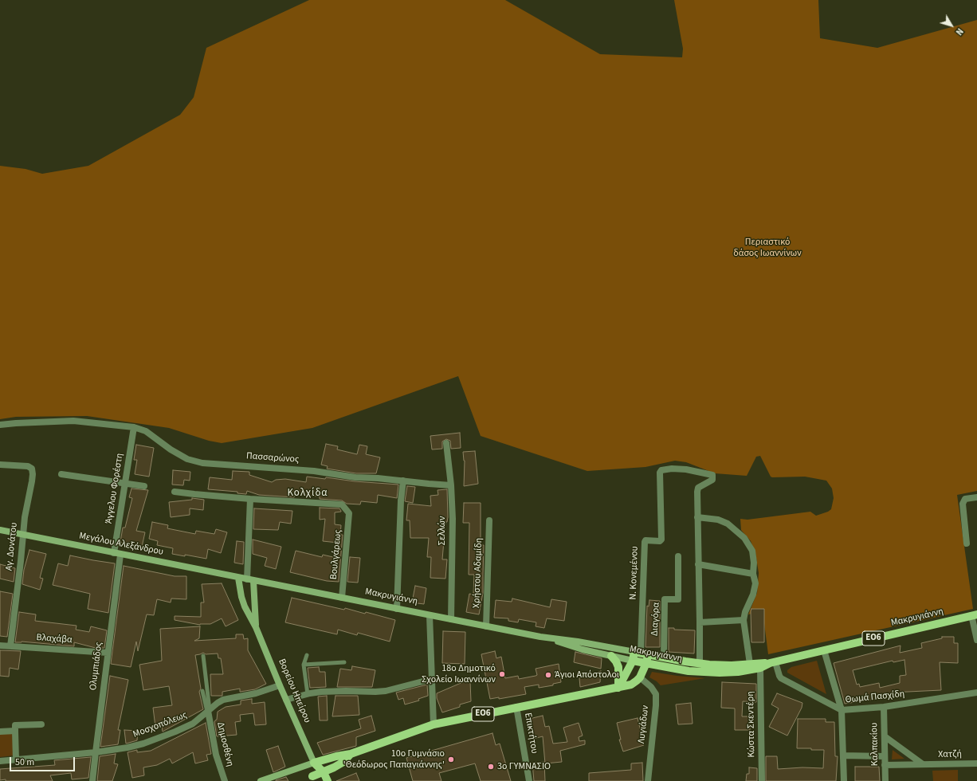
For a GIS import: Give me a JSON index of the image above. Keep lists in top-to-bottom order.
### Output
{
  "streets": {
    "main road": [
      "Μεγάλου Αλεξάνδρου",
      "Μακρυγιάννη",
      "ΕΟ6",
      "Βορείου Ηπείρου"
    ],
    "street": [
      "Πασσαρώνος",
      "Άγγελου Φορέστη",
      "Σελλών",
      "Αγ. Δονάτου",
      "Βουλγάρεως",
      "Χρήστου Αδαμίδη",
      "Ν. Κονεμένου",
      "Διαγόρα",
      "Βλαχάβα",
      "Ολυμπιάδος",
      "Θωμά Πασχίδη",
      "Λυγιάδων",
      "Κώστα Σκεντέρη",
      "Μοσχοπόλεως",
      "Επικτήτου",
      "Δημοσθένη",
      "Καλπακίου",
      "Χατζή"
    ]
  },
  "crossings": [
    ["Πασσαρώνος", "Άγγελου Φορέστη"],
    ["Πασσαρώνος", "Σελλών"],
    ["Άγγελου Φορέστη", "Μεγάλου Αλεξάνδρου"],
    ["Άγγελου Φορέστη", "Ολυμπιάδος"],
    ["Σελλών", "Μακρυγιάννη"],
    ["Μεγάλου Αλεξάνδρου", "Αγ. Δονάτου"],
    ["Μεγάλου Αλεξάνδρου", "Μακρυγιάννη"],
    ["Μεγάλου Αλεξάνδρου", "Ολυμπιάδος"],
    ["Μεγάλου Αλεξάνδρου", "Βορείου Ηπείρου"],
    ["Αγ. Δονάτου", "Βλαχάβα"],
    ["Βουλγάρεως", "Μακρυγιάννη"],
    ["Χρήστου Αδαμίδη", "Μακρυγιάννη"],
    ["Ν. Κονεμένου", "Μακρυγιάννη"],
    ["Μακρυγιάννη", "Διαγόρα"],
    ["Μακρυγιάννη", "Βορείου Ηπείρου"],
    ["Μακρυγιάννη", "Θωμά Πασχίδη"],
    ["Μακρυγιάννη", "Κώστα Σκεντέρη"],
    ["ΕΟ6", "Βορείου Ηπείρου"],
    ["ΕΟ6", "Λυγιάδων"],
    ["ΕΟ6", "Επικτήτου"],
    ["Βλαχάβα", "Ολυμπιάδος"],
    ["Ολυμπιάδος", "Μοσχοπόλεως"],
    ["Βορείου Ηπείρου", "Μοσχοπόλεως"],
    ["Θωμά Πασχίδη", "Καλπακίου"],
    ["Μοσχοπόλεως", "Δημοσθένη"],
    ["Καλπακίου", "Χατζή"]
  ],
  "districts": ["Κολχίδα"],
  "parks": ["Περιαστικό δάσος Ιωαννίνων"],
  "places": [
    "18ο Δημοτικό Σχολείο Ιωαννίνων",
    "Άγιοι Απόστολοι",
    "10ο Γυμνάσιο 'Θεόδωρος Παπαγιάννης'",
    "3ο ΓΥΜΝΑΣΙΟ"
  ],
  "scale_bar": "50 m",
  "north": "bottom right"
}
